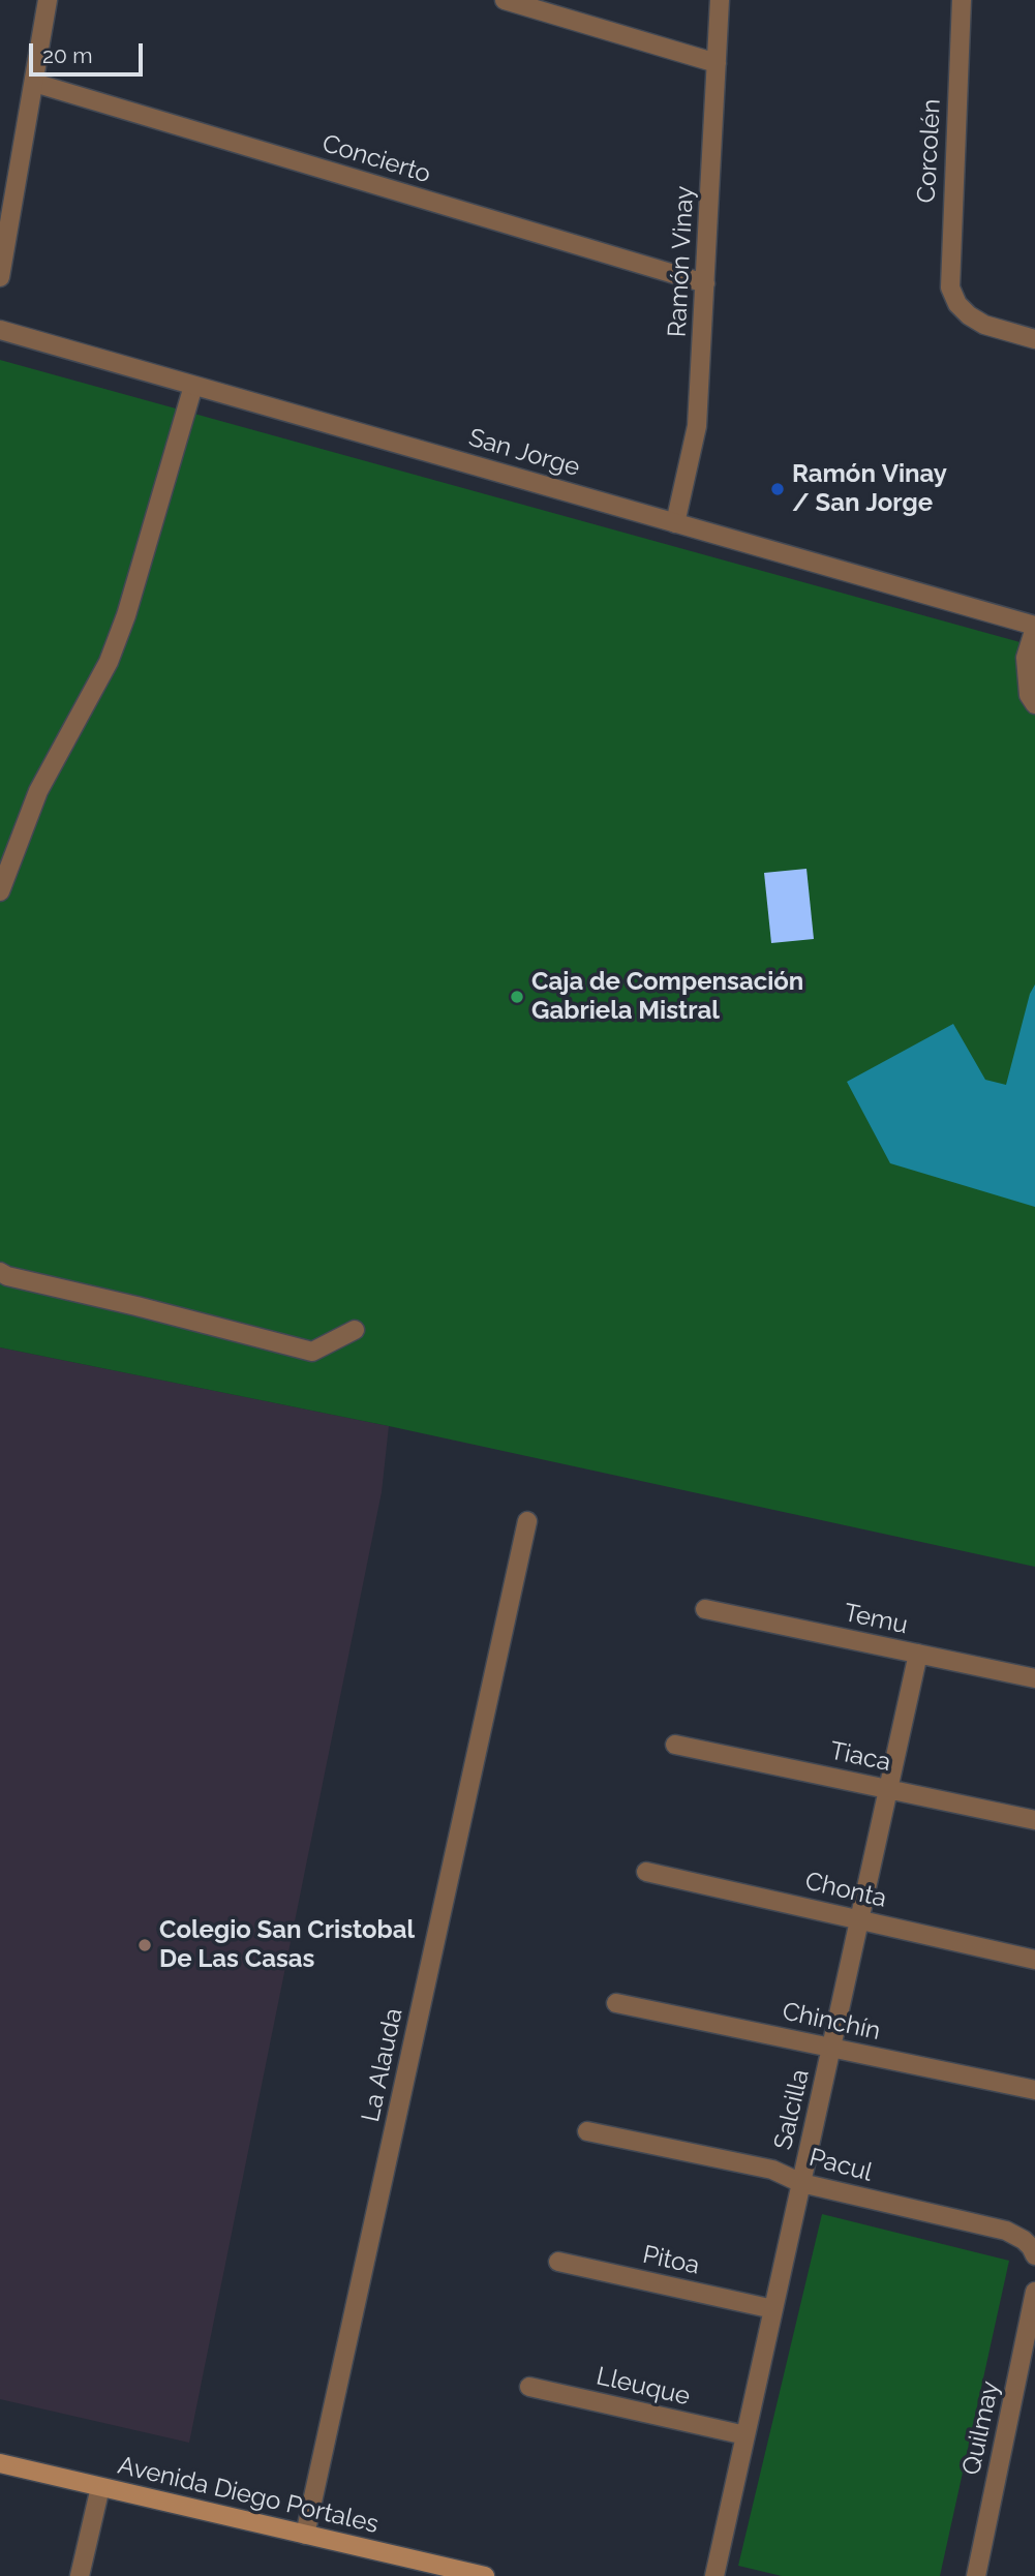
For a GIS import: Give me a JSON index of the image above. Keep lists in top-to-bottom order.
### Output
{
  "streets": {
    "main road": ["Avenida Diego Portales"],
    "street": [
      "Corcolén",
      "Concierto",
      "Ramón Vinay",
      "San Jorge",
      "Temu",
      "Tiaca",
      "Chonta",
      "Chinchín",
      "La Alauda",
      "Salcilla",
      "Pacul",
      "Pitoa",
      "Lleuque",
      "Quilmay"
    ]
  },
  "crossings": [
    ["Concierto", "Ramón Vinay"],
    ["Ramón Vinay", "San Jorge"],
    ["Temu", "Salcilla"],
    ["Tiaca", "Salcilla"],
    ["Chonta", "Salcilla"],
    ["Chinchín", "Salcilla"],
    ["La Alauda", "Avenida Diego Portales"],
    ["Salcilla", "Pacul"],
    ["Salcilla", "Pitoa"],
    ["Salcilla", "Lleuque"]
  ],
  "places": ["Ramón Vinay / San Jorge", "Caja de Compensación Gabriela Mistral", "Colegio San Cristobal De Las Casas"],
  "scale_bar": "20 m"
}
